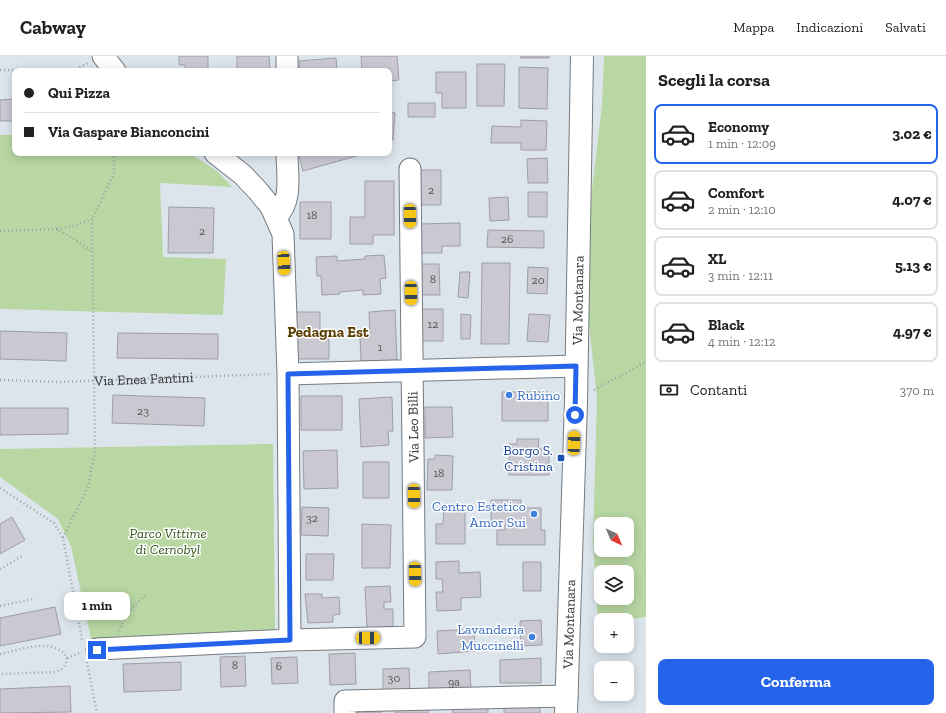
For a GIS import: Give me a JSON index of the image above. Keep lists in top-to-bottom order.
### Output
{
  "streets": {
    "main road": ["Via Montanara"],
    "street": ["Via Leo Billi"],
    "path": ["Via Enea Fantini"]
  },
  "districts": ["Pedagna Est"],
  "parks": ["Parco Vittime di Cernobyl"],
  "places": {
    "other": ["Rubino", "Centro Estetico Amor Sui", "Lavanderia Muccinelli"],
    "transit": ["Borgo S. Cristina"]
  },
  "house_numbers": [
    "2",
    "18",
    "2",
    "26",
    "8",
    "20",
    "12",
    "1",
    "23",
    "18",
    "32",
    "8",
    "6",
    "30",
    "9a"
  ],
  "north": "bottom right",
  "page": {
    "header": "Cabway",
    "nav": ["Mappa", "Indicazioni", "Salvati"],
    "heading": "Scegli la corsa",
    "banner": ["Qui Pizza", "Via Gaspare Bianconcini"],
    "list": [
      {
        "name": "Economy",
        "note": "1 min · 12:09",
        "value": "3.02 €"
      },
      {
        "name": "Comfort",
        "note": "2 min · 12:10",
        "value": "4.07 €"
      },
      {
        "name": "XL",
        "note": "3 min · 12:11",
        "value": "5.13 €"
      },
      {
        "name": "Black",
        "note": "4 min · 12:12",
        "value": "4.97 €"
      }
    ],
    "pay": ["Contanti", "370 m"],
    "map_buttons": ["+", "−"],
    "bubble": "1 min",
    "buttons": "Conferma"
  }
}
